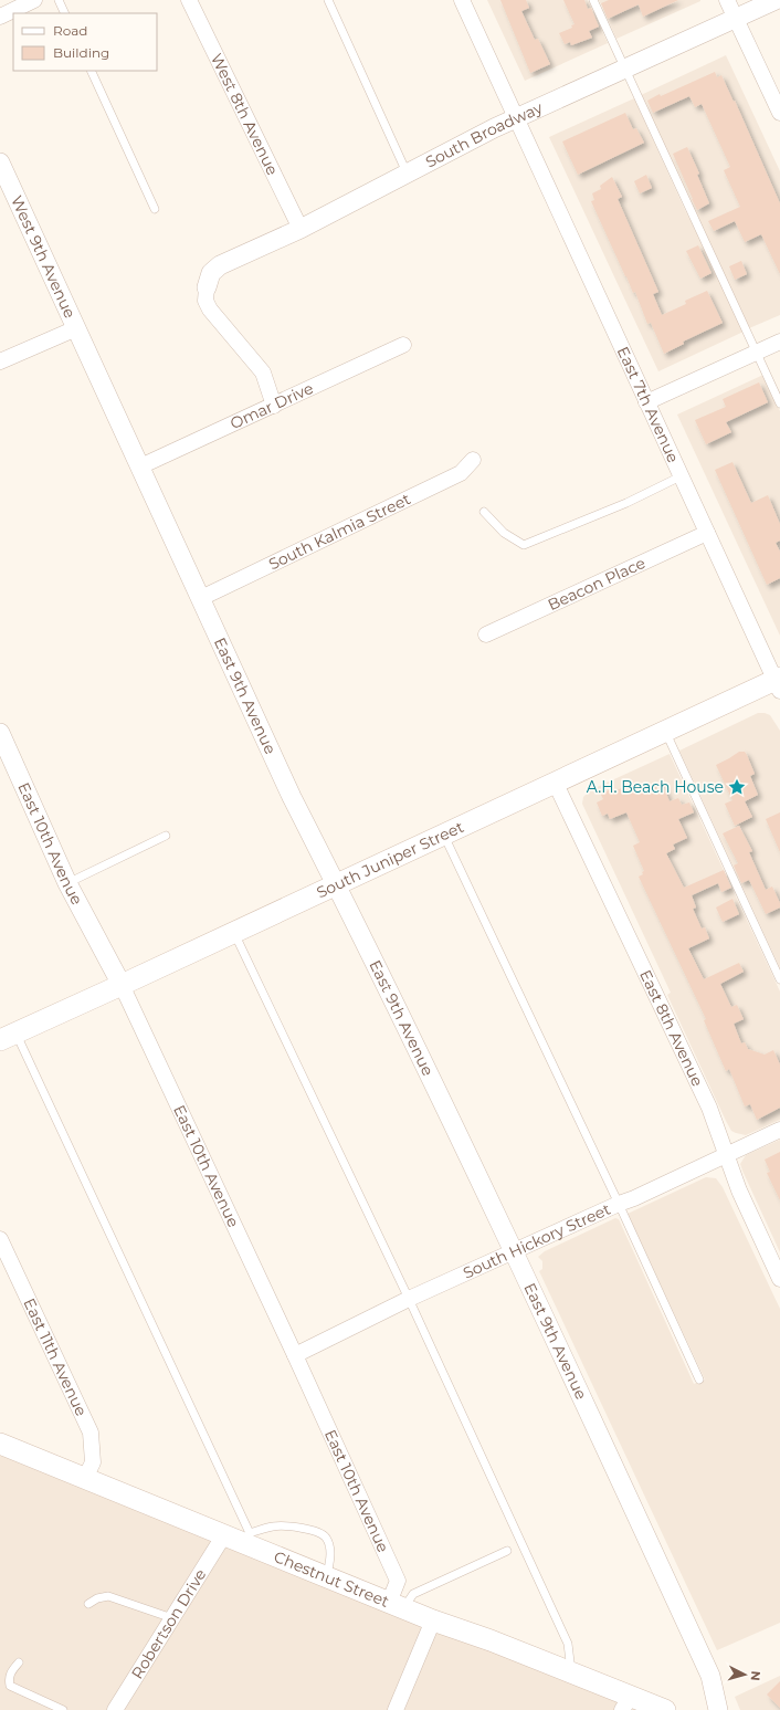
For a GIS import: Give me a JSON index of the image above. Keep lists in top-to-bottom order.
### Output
{
  "streets": {
    "main road": ["South Juniper Street", "Chestnut Street"],
    "street": [
      "West 8th Avenue",
      "South Broadway",
      "West 9th Avenue",
      "East 7th Avenue",
      "Omar Drive",
      "South Kalmia Street",
      "Beacon Place",
      "East 9th Avenue",
      "East 10th Avenue",
      "East 8th Avenue",
      "South Hickory Street",
      "East 11th Avenue",
      "Robertson Drive"
    ]
  },
  "crossings": [
    ["West 8th Avenue", "South Broadway"],
    ["South Broadway", "East 7th Avenue"],
    ["West 9th Avenue", "East 9th Avenue"],
    ["East 7th Avenue", "Beacon Place"],
    ["East 7th Avenue", "South Juniper Street"],
    ["Omar Drive", "East 9th Avenue"],
    ["South Kalmia Street", "East 9th Avenue"],
    ["East 9th Avenue", "South Juniper Street"],
    ["East 9th Avenue", "South Hickory Street"],
    ["East 10th Avenue", "South Juniper Street"],
    ["East 10th Avenue", "South Hickory Street"],
    ["East 10th Avenue", "Chestnut Street"],
    ["South Juniper Street", "East 8th Avenue"],
    ["East 8th Avenue", "South Hickory Street"],
    ["East 11th Avenue", "Chestnut Street"],
    ["Chestnut Street", "Robertson Drive"]
  ],
  "places": {
    "place": ["A.H. Beach House"]
  },
  "legend": ["Road", "Building"],
  "north": "right"
}
